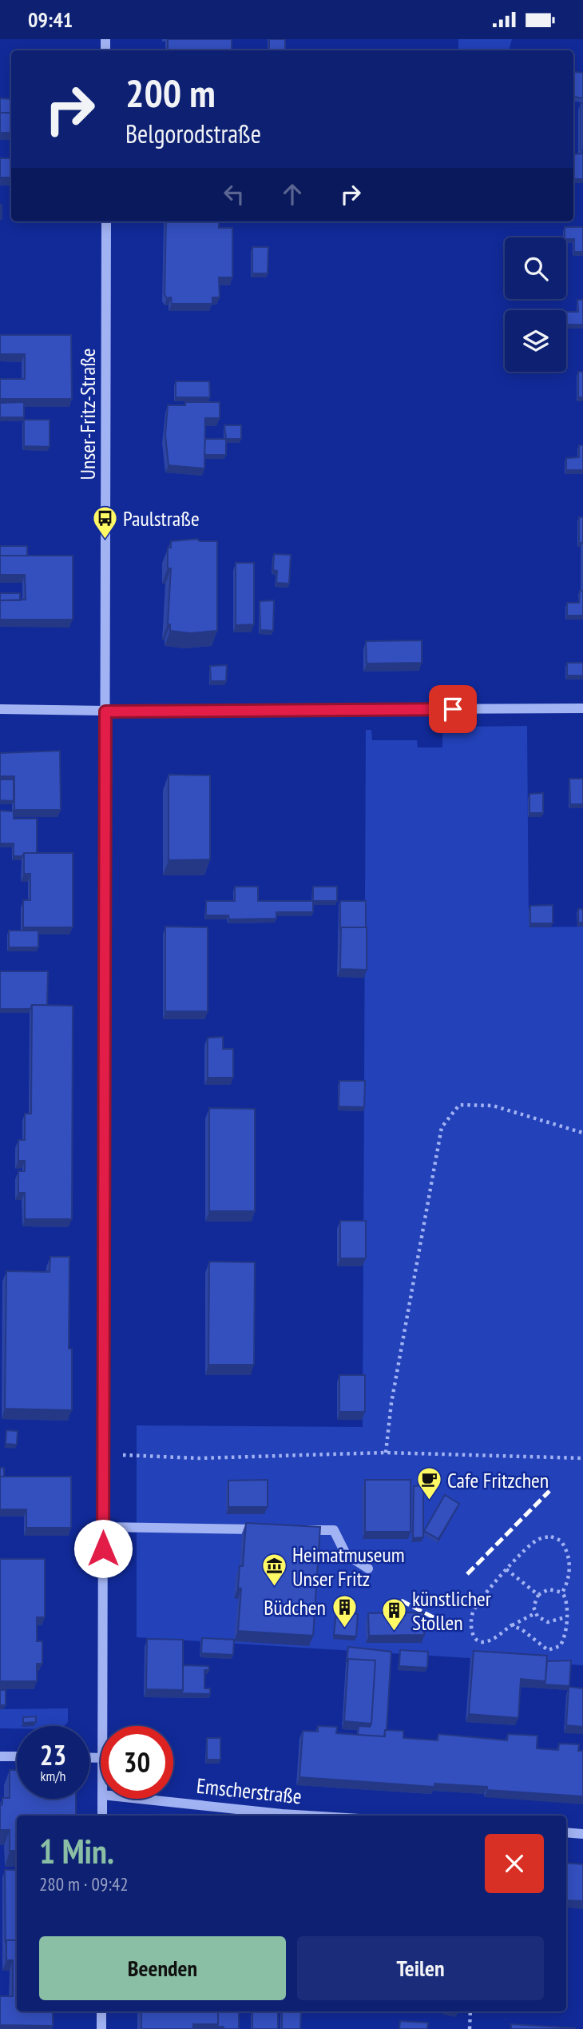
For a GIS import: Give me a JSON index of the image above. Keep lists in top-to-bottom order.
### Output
{
  "streets": {
    "street": ["Unser-Fritz-Straße", "Emscherstraße"]
  },
  "places": {
    "bus stop": ["Paulstraße"],
    "cafe": ["Cafe Fritzchen"],
    "museum": ["Heimatmuseum Unser Fritz"],
    "building": ["Büdchen", "künstlicher Stollen"]
  },
  "page": {
    "status": "09:41",
    "turn": ["200 m", "Belgorodstraße"],
    "speed": "23 km/h",
    "limit": "30",
    "heading": ["1 Min.", "280 m · 09:42"],
    "buttons": ["Beenden", "Teilen"]
  }
}
